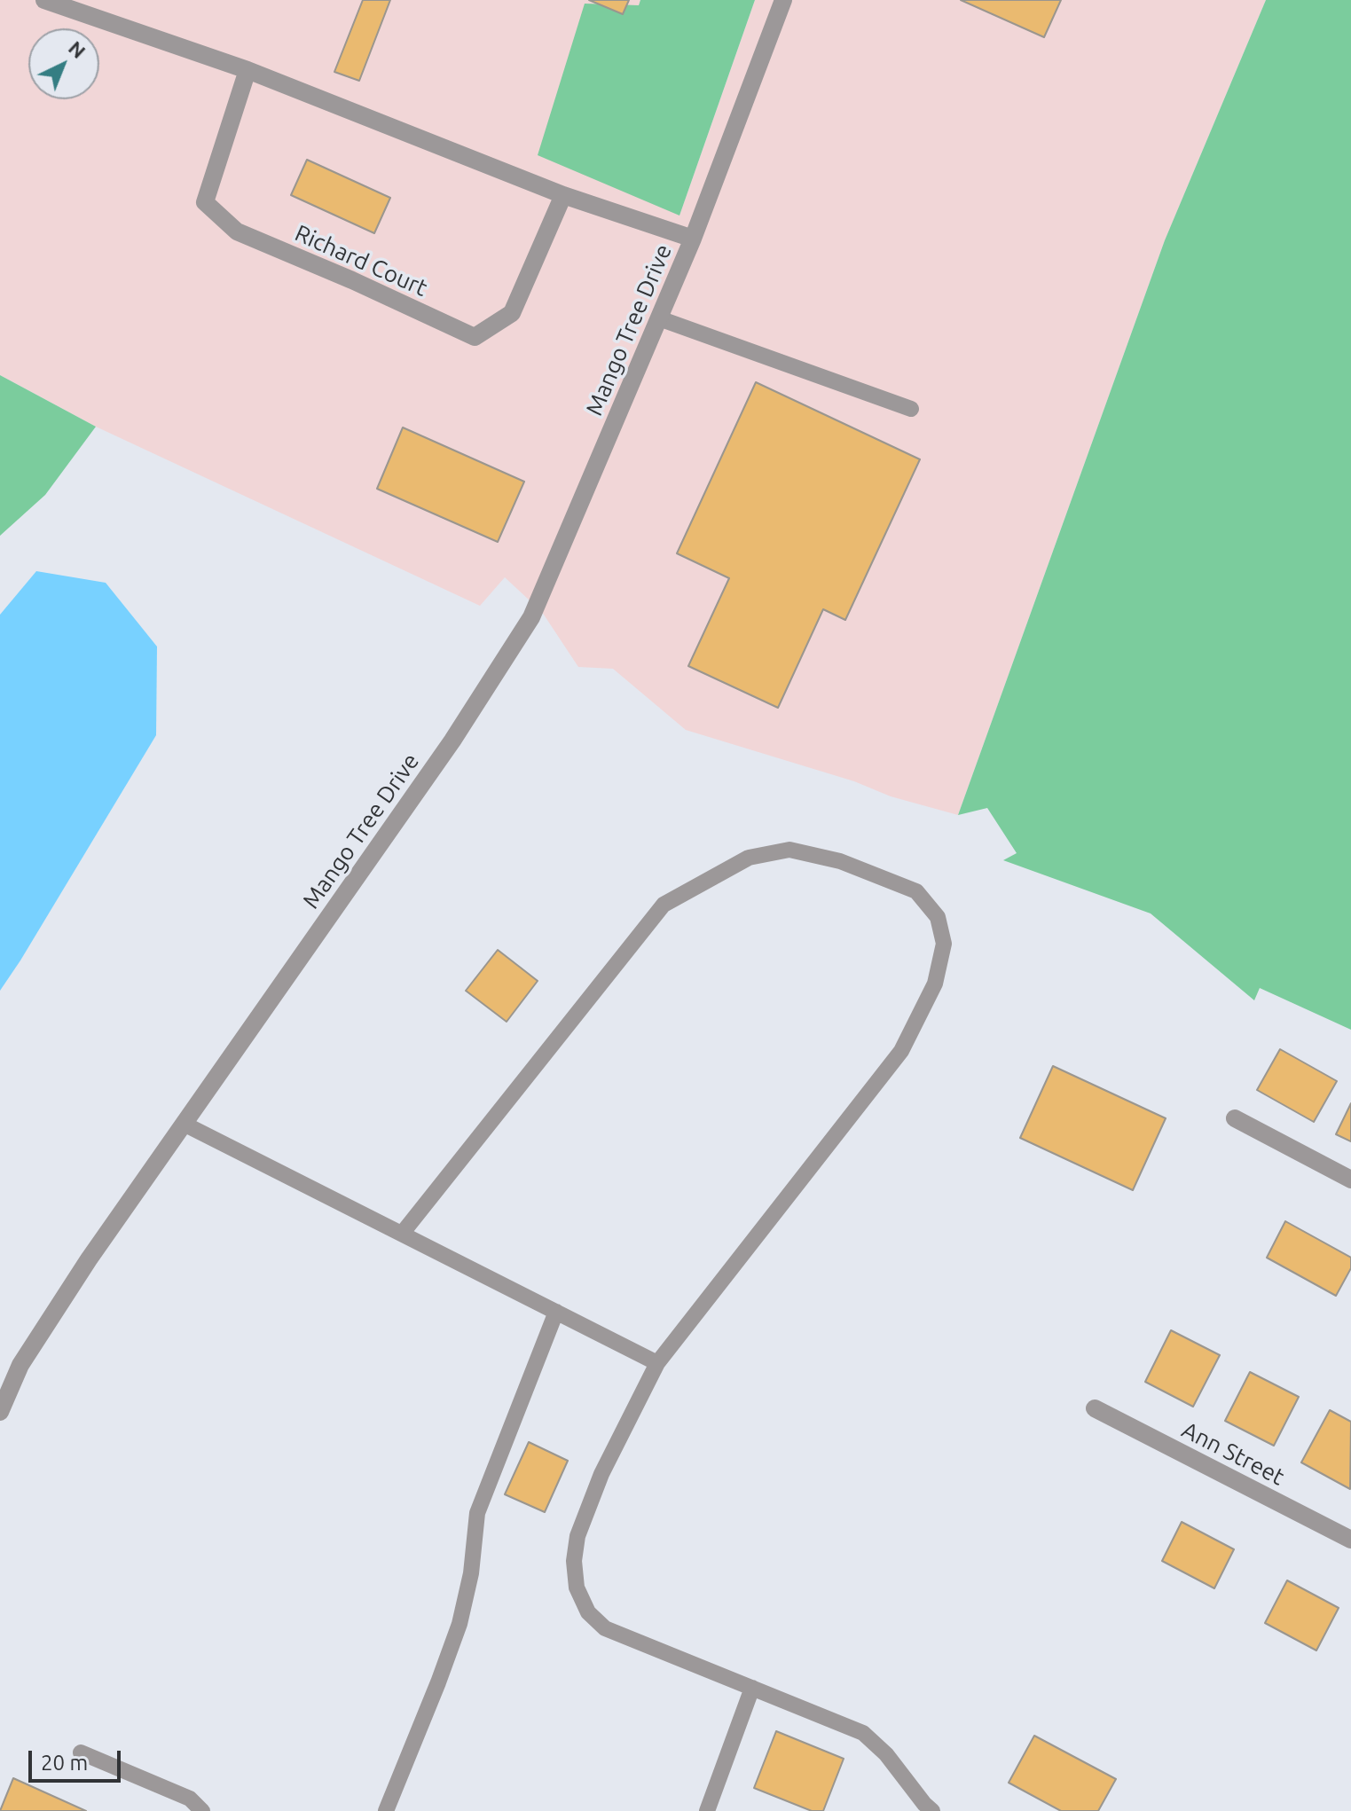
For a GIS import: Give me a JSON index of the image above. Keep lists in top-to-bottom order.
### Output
{
  "streets": {
    "street": ["Richard Court", "Mango Tree Drive", "Ann Street"]
  },
  "crossings": [
    ["Richard Court", "Mango Tree Drive"]
  ],
  "scale_bar": "20 m",
  "north": "top right"
}
